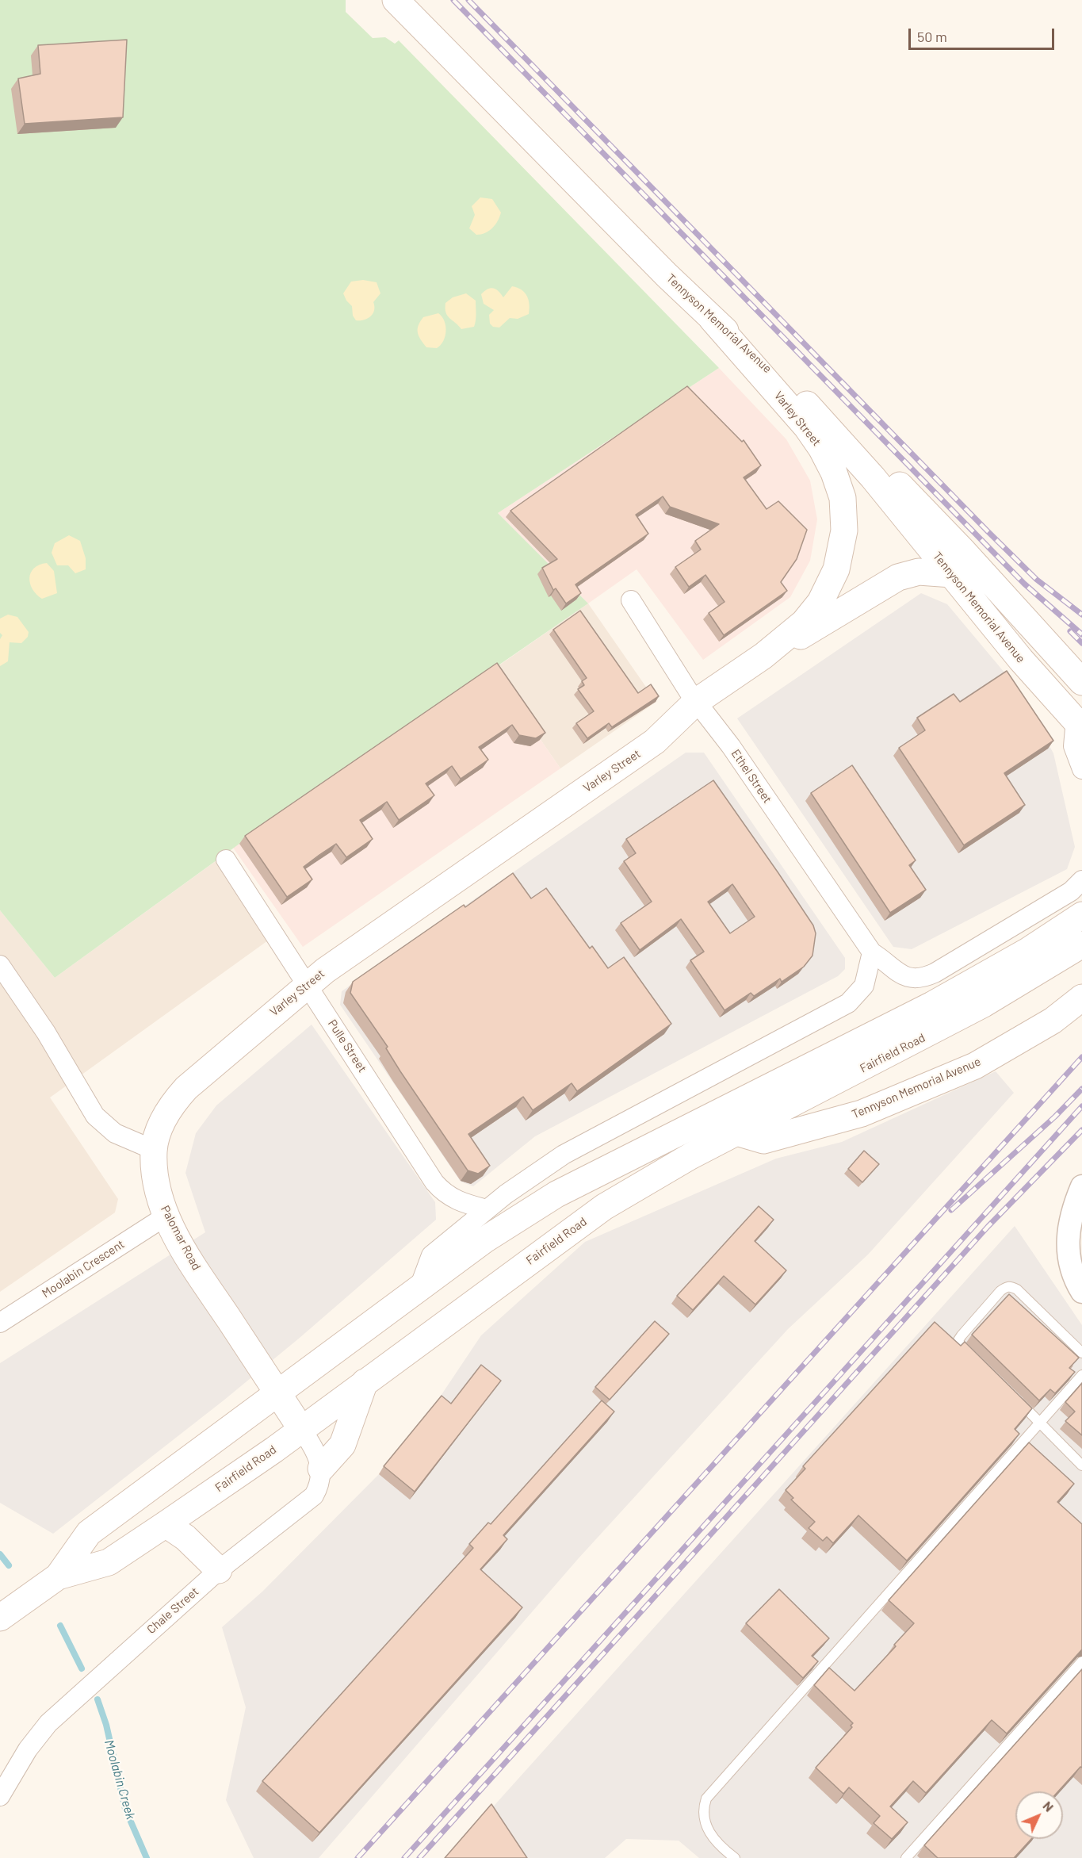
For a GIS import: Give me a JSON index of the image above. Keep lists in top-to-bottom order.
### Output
{
  "streets": {
    "main road": [
      "Tennyson Memorial Avenue",
      "Varley Street",
      "Fairfield Road",
      "Palomar Road"
    ],
    "street": [
      "Ethel Street",
      "Pulle Street",
      "Moolabin Crescent",
      "Chale Street"
    ]
  },
  "crossings": [
    ["Tennyson Memorial Avenue", "Varley Street"],
    ["Tennyson Memorial Avenue", "Fairfield Road"],
    ["Varley Street", "Ethel Street"],
    ["Varley Street", "Pulle Street"],
    ["Varley Street", "Palomar Road"],
    ["Fairfield Road", "Palomar Road"],
    ["Palomar Road", "Moolabin Crescent"]
  ],
  "water": ["Moolabin Creek"],
  "scale_bar": "50 m",
  "north": "top right"
}
